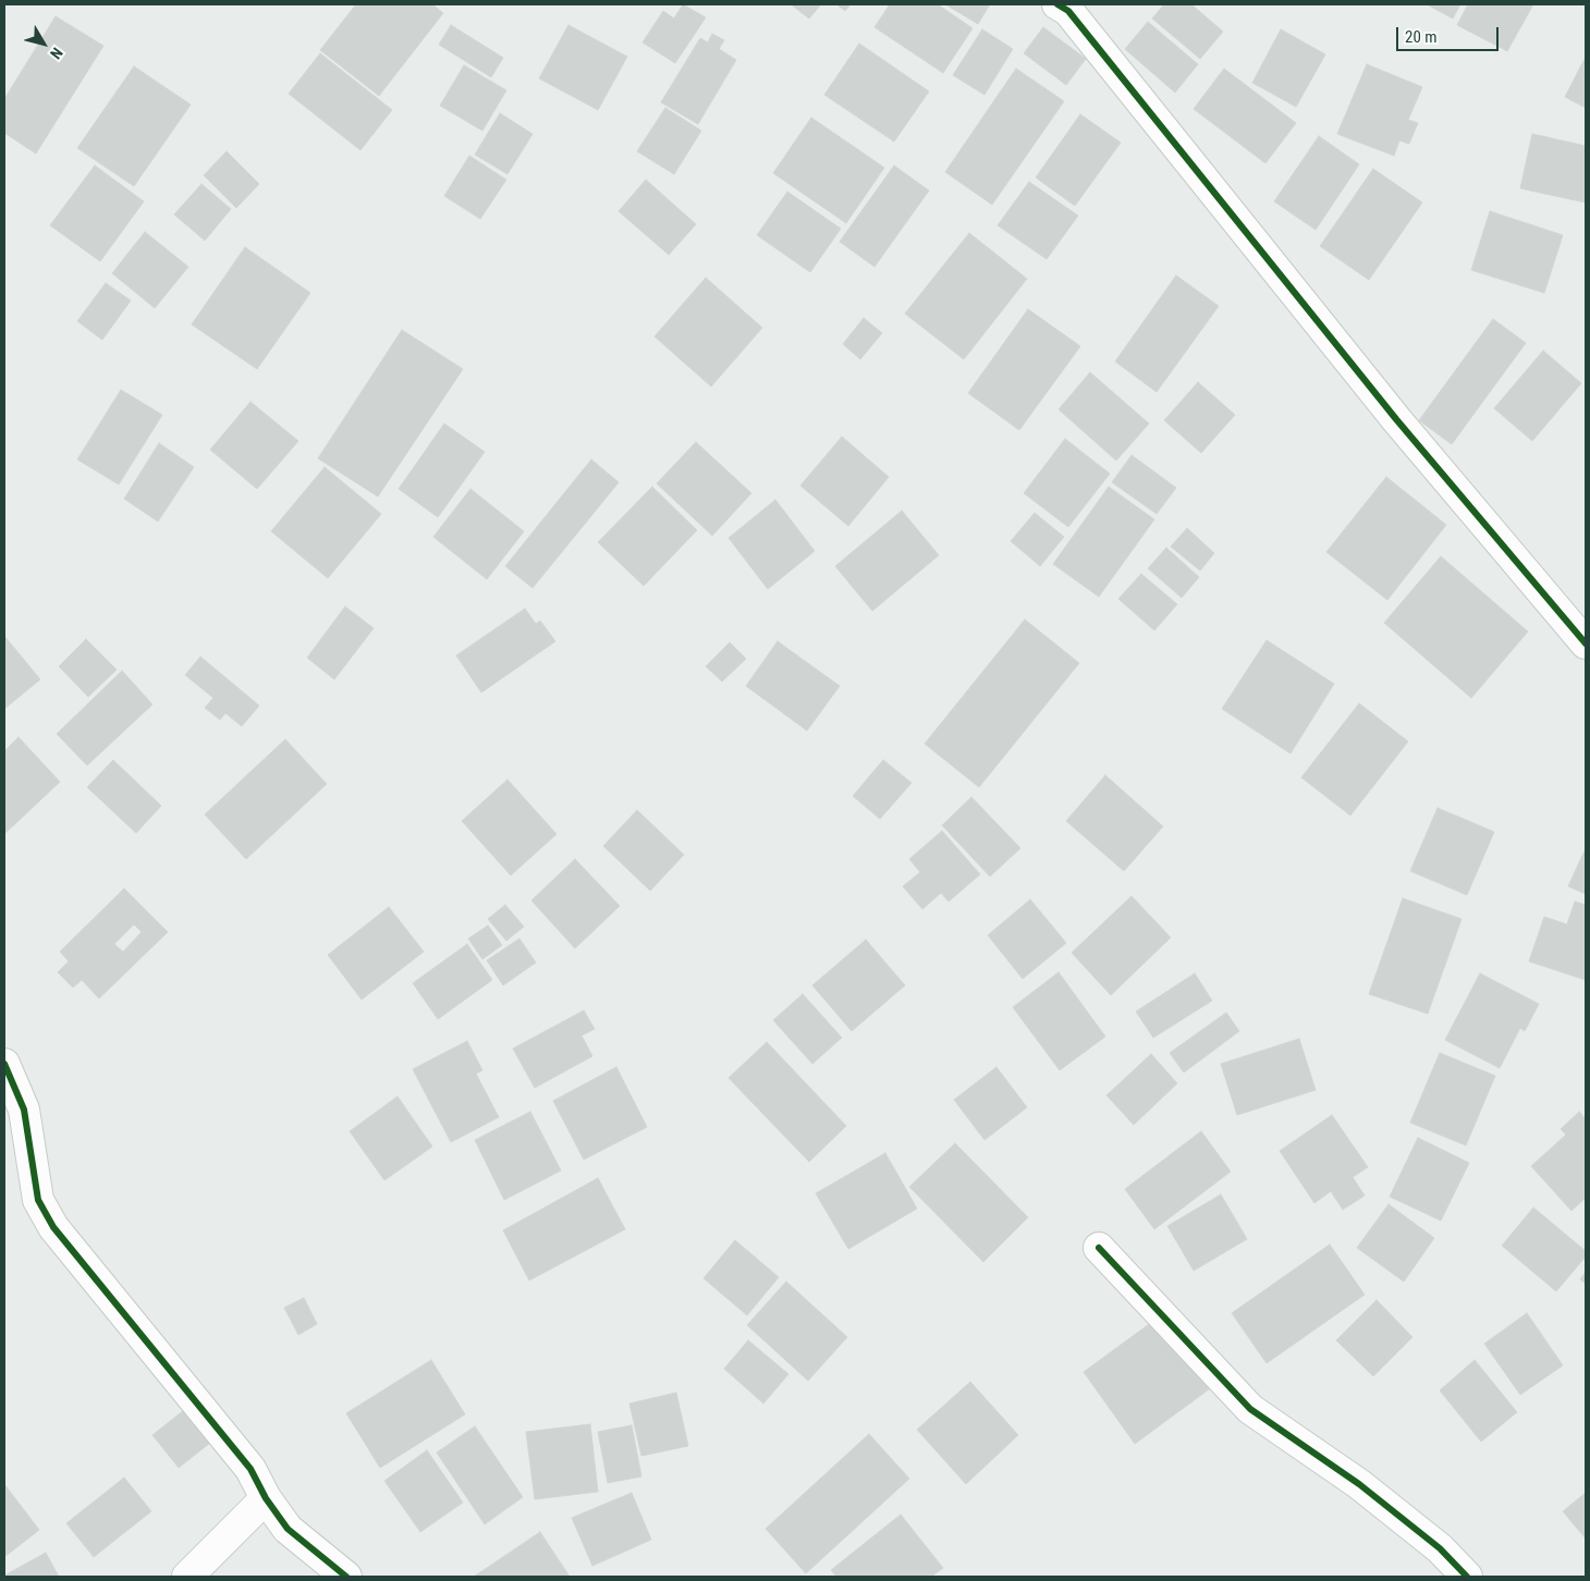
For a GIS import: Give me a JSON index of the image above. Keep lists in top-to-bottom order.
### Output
{
  "scale_bar": "20 m",
  "north": "bottom right"
}
